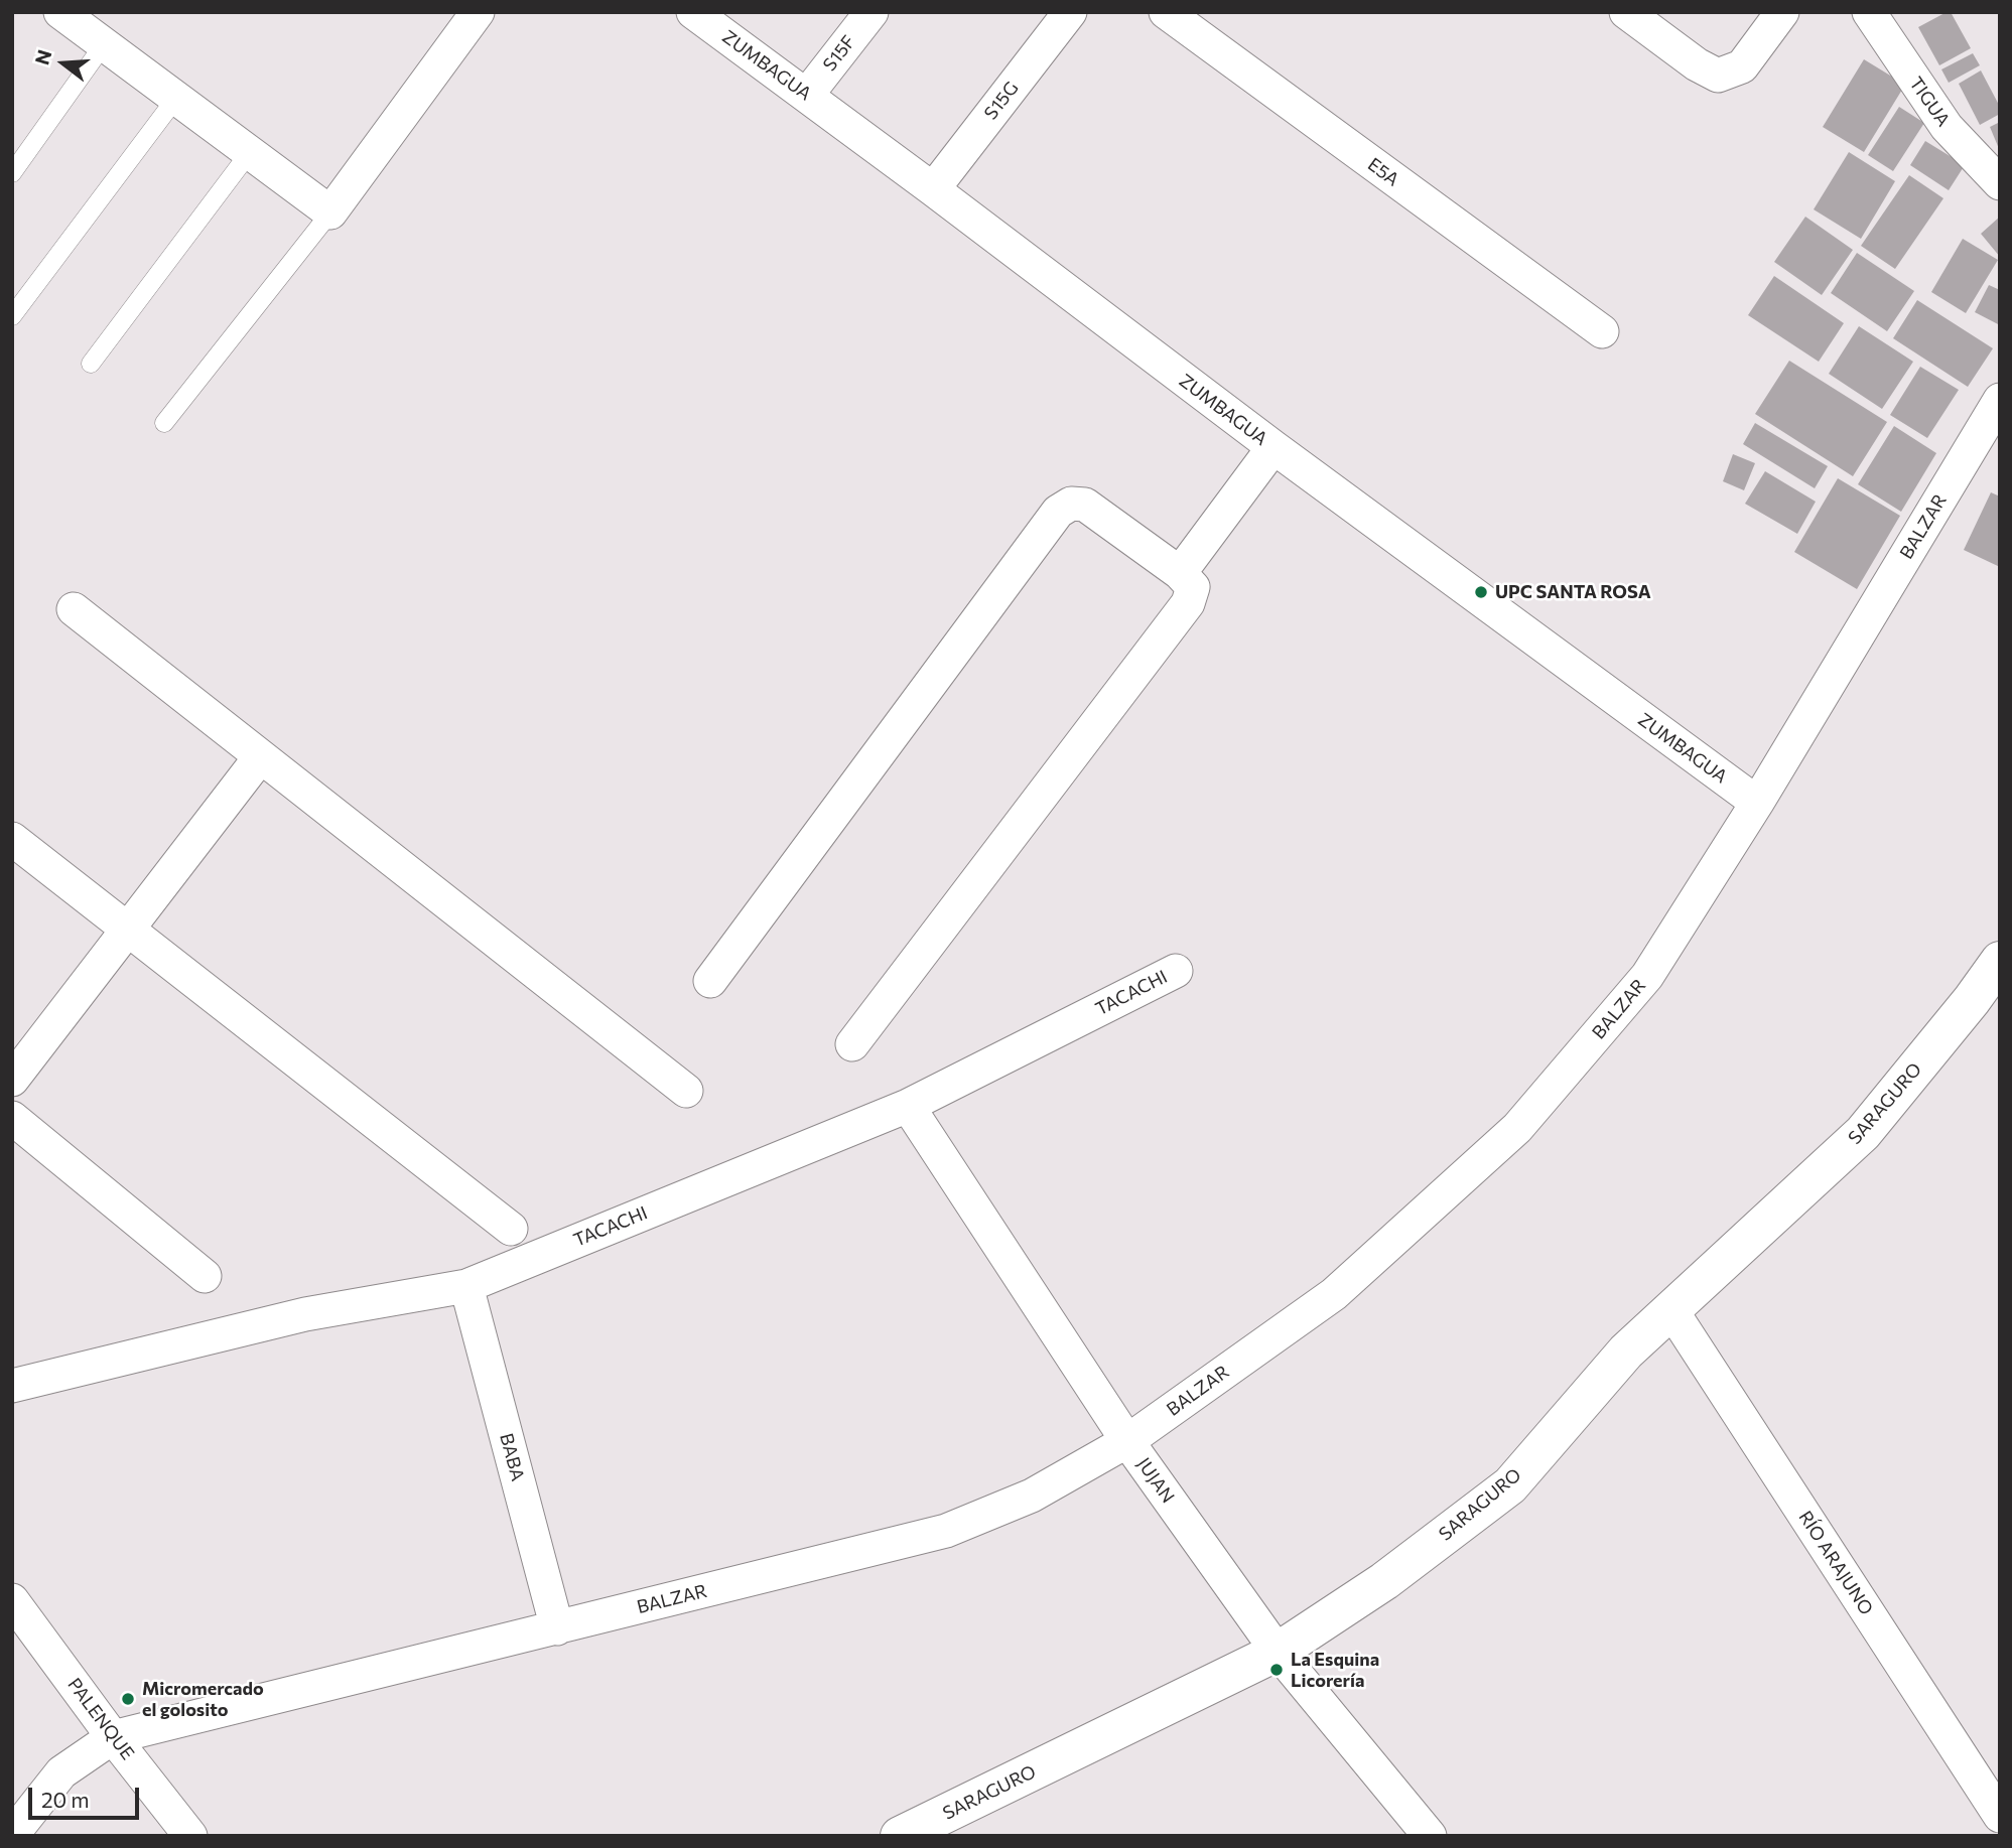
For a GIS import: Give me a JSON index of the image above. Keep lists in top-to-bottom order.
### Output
{
  "streets": {
    "street": [
      "S15F",
      "ZUMBAGUA",
      "S15G",
      "TIGUA",
      "E5A",
      "BALZAR",
      "TACACHI",
      "SARAGURO",
      "BABA",
      "JUJAN",
      "RÍO ARAJUNO",
      "PALENQUE"
    ]
  },
  "crossings": [
    ["S15F", "ZUMBAGUA"],
    ["ZUMBAGUA", "S15G"],
    ["ZUMBAGUA", "BALZAR"],
    ["BALZAR", "BABA"],
    ["BALZAR", "JUJAN"],
    ["BALZAR", "PALENQUE"],
    ["TACACHI", "BABA"],
    ["TACACHI", "JUJAN"],
    ["SARAGURO", "JUJAN"],
    ["SARAGURO", "RÍO ARAJUNO"]
  ],
  "places": ["UPC SANTA ROSA", "La Esquina Licorería", "Micromercado el golosito"],
  "scale_bar": "20 m",
  "north": "left"
}
